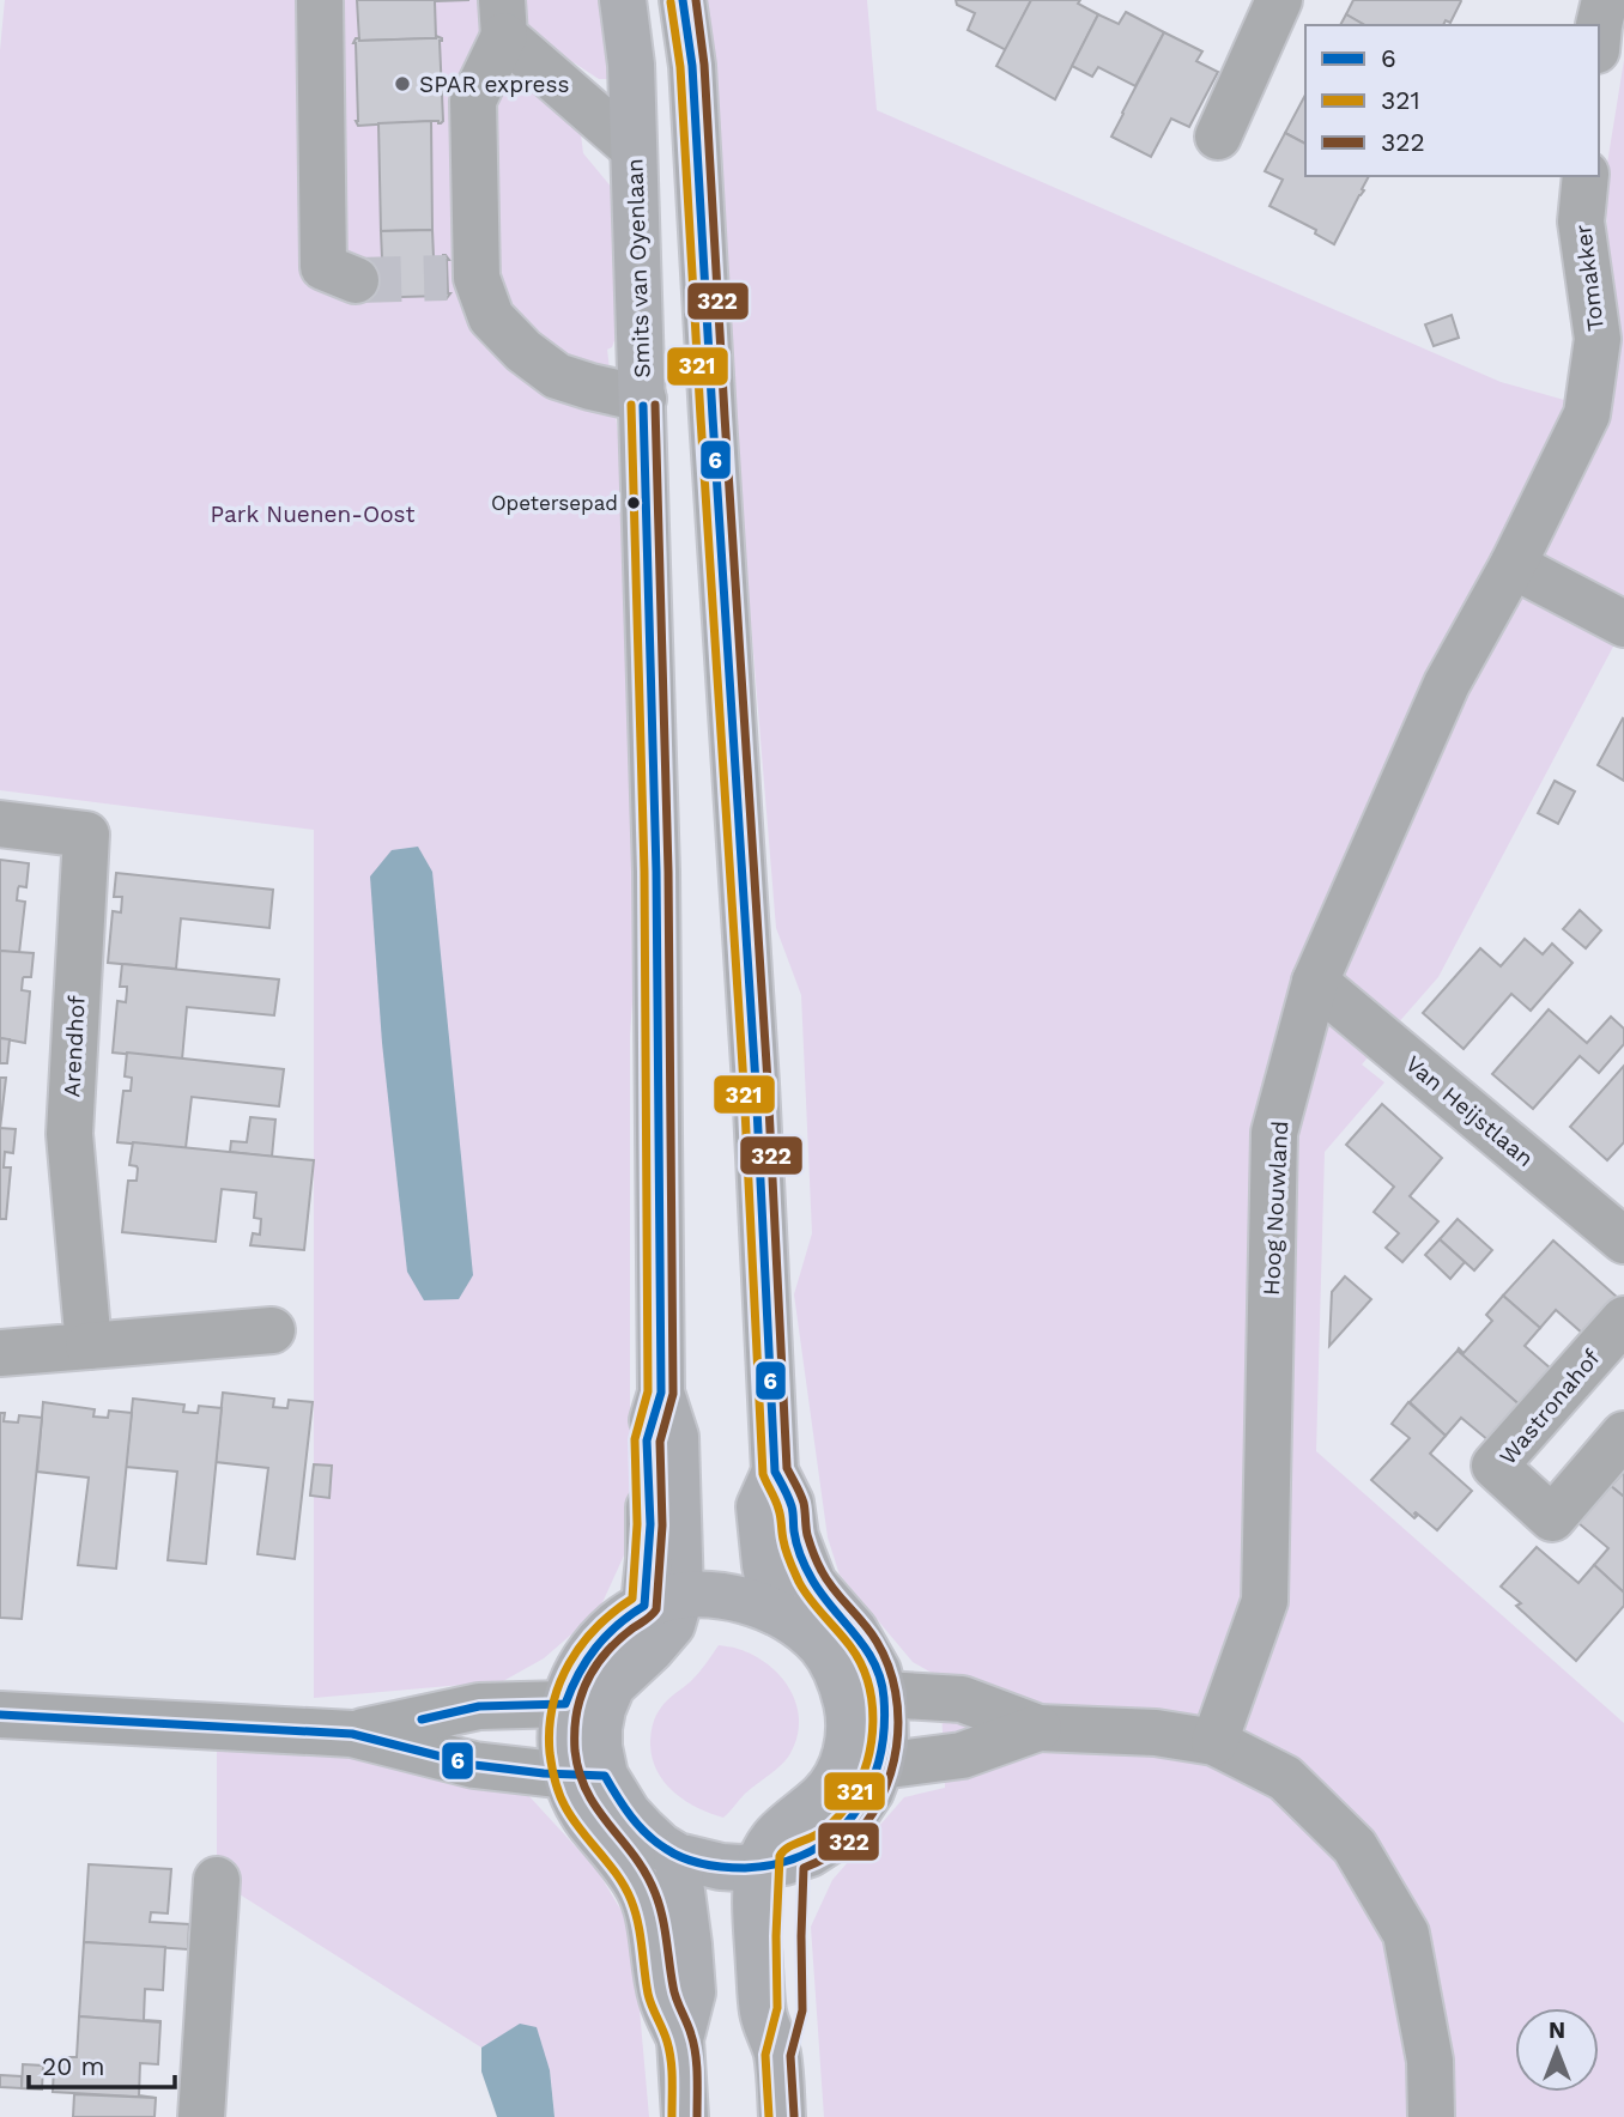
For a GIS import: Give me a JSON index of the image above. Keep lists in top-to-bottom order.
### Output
{
  "streets": {
    "main road": ["Smits van Oyenlaan"],
    "street": [
      "Tomakker",
      "Arendhof",
      "Van Heijstlaan",
      "Hoog Nouwland",
      "Wastronahof"
    ]
  },
  "crossings": [
    ["Tomakker", "Hoog Nouwland"],
    ["Van Heijstlaan", "Hoog Nouwland"]
  ],
  "parks": ["Park Nuenen-Oost"],
  "places": ["SPAR express", "Opetersepad"],
  "lines": ["transit line 6", "transit line 322", "transit line 321"],
  "legend": ["6", "321", "322"],
  "scale_bar": "20 m",
  "north": "top"
}
